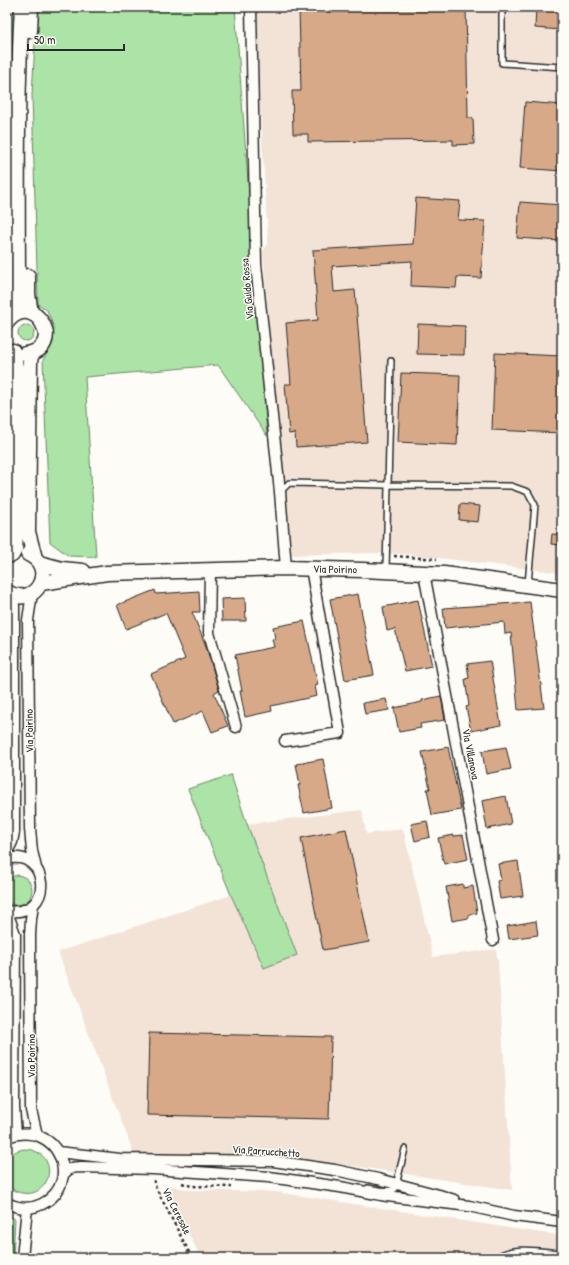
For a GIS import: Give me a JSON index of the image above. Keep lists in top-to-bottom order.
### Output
{
  "streets": {
    "street": [
      "Via Guido Rossa",
      "Via Poirino",
      "Via Villanova",
      "Via Parrucchetto"
    ],
    "path": ["Via Ceresole"]
  },
  "crossings": [
    ["Via Guido Rossa", "Via Poirino"],
    ["Via Poirino", "Via Villanova"],
    ["Via Parrucchetto", "Via Ceresole"]
  ],
  "scale_bar": "50 m"
}
